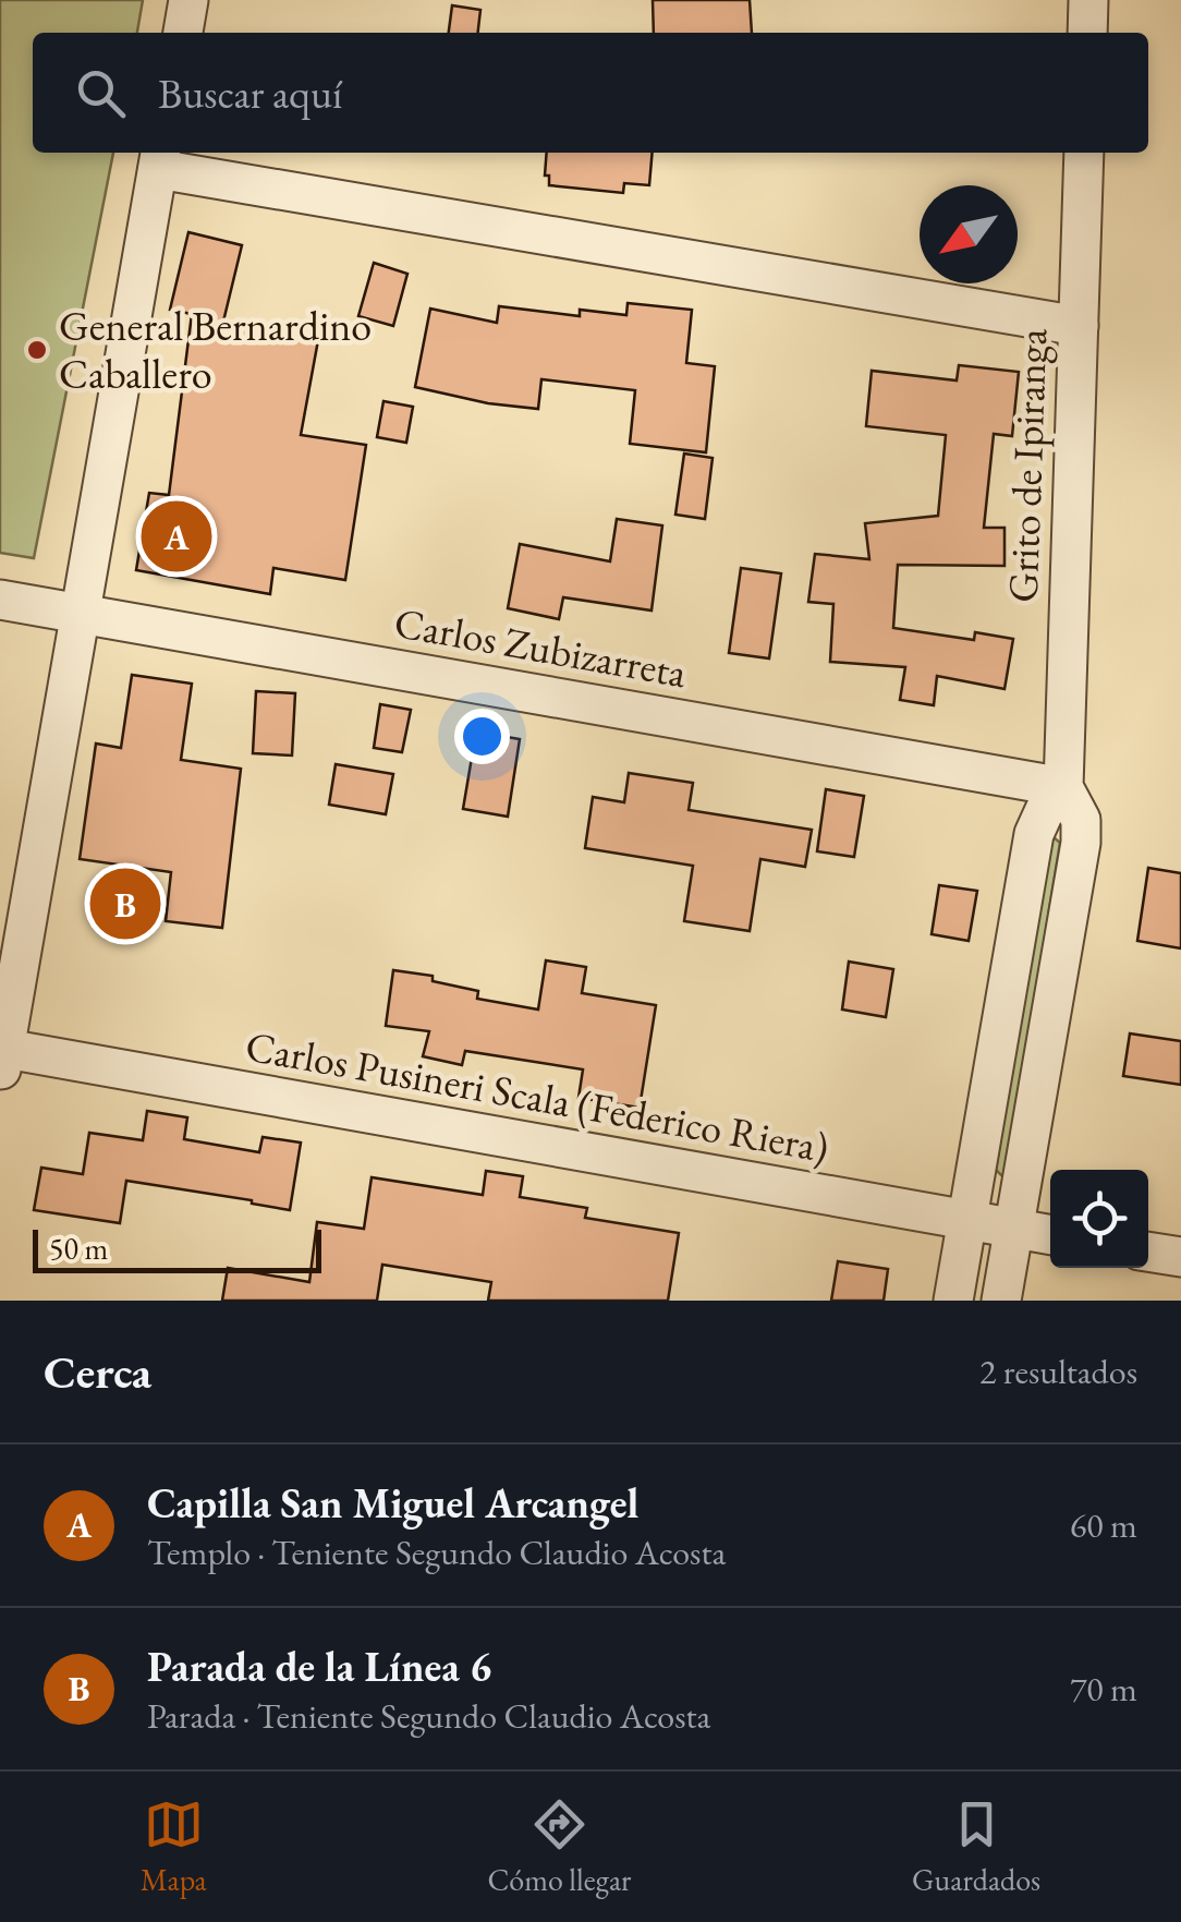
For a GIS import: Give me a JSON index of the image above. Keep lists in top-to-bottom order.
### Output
{
  "streets": {
    "street": ["Grito de Ipiranga", "Carlos Zubizarreta", "Carlos Pusineri Scala (Federico Riera)"]
  },
  "crossings": [
    ["Grito de Ipiranga", "Carlos Zubizarreta"],
    ["Grito de Ipiranga", "Carlos Pusineri Scala (Federico Riera)"]
  ],
  "places": ["General Bernardino Caballero"],
  "scale_bar": "50 m",
  "north": "bottom left",
  "page": {
    "search": "Buscar aquí",
    "pins": ["A", "B"],
    "scale": "50 m",
    "heading": ["Cerca", "2 resultados"],
    "list": [
      {
        "mark": "A",
        "name": "Capilla San Miguel Arcangel",
        "note": "Templo · Teniente Segundo Claudio Acosta",
        "value": "60 m"
      },
      {
        "mark": "B",
        "name": "Parada de la Línea 6",
        "note": "Parada · Teniente Segundo Claudio Acosta",
        "value": "70 m"
      }
    ],
    "nav": ["Mapa", "Cómo llegar", "Guardados"]
  }
}
